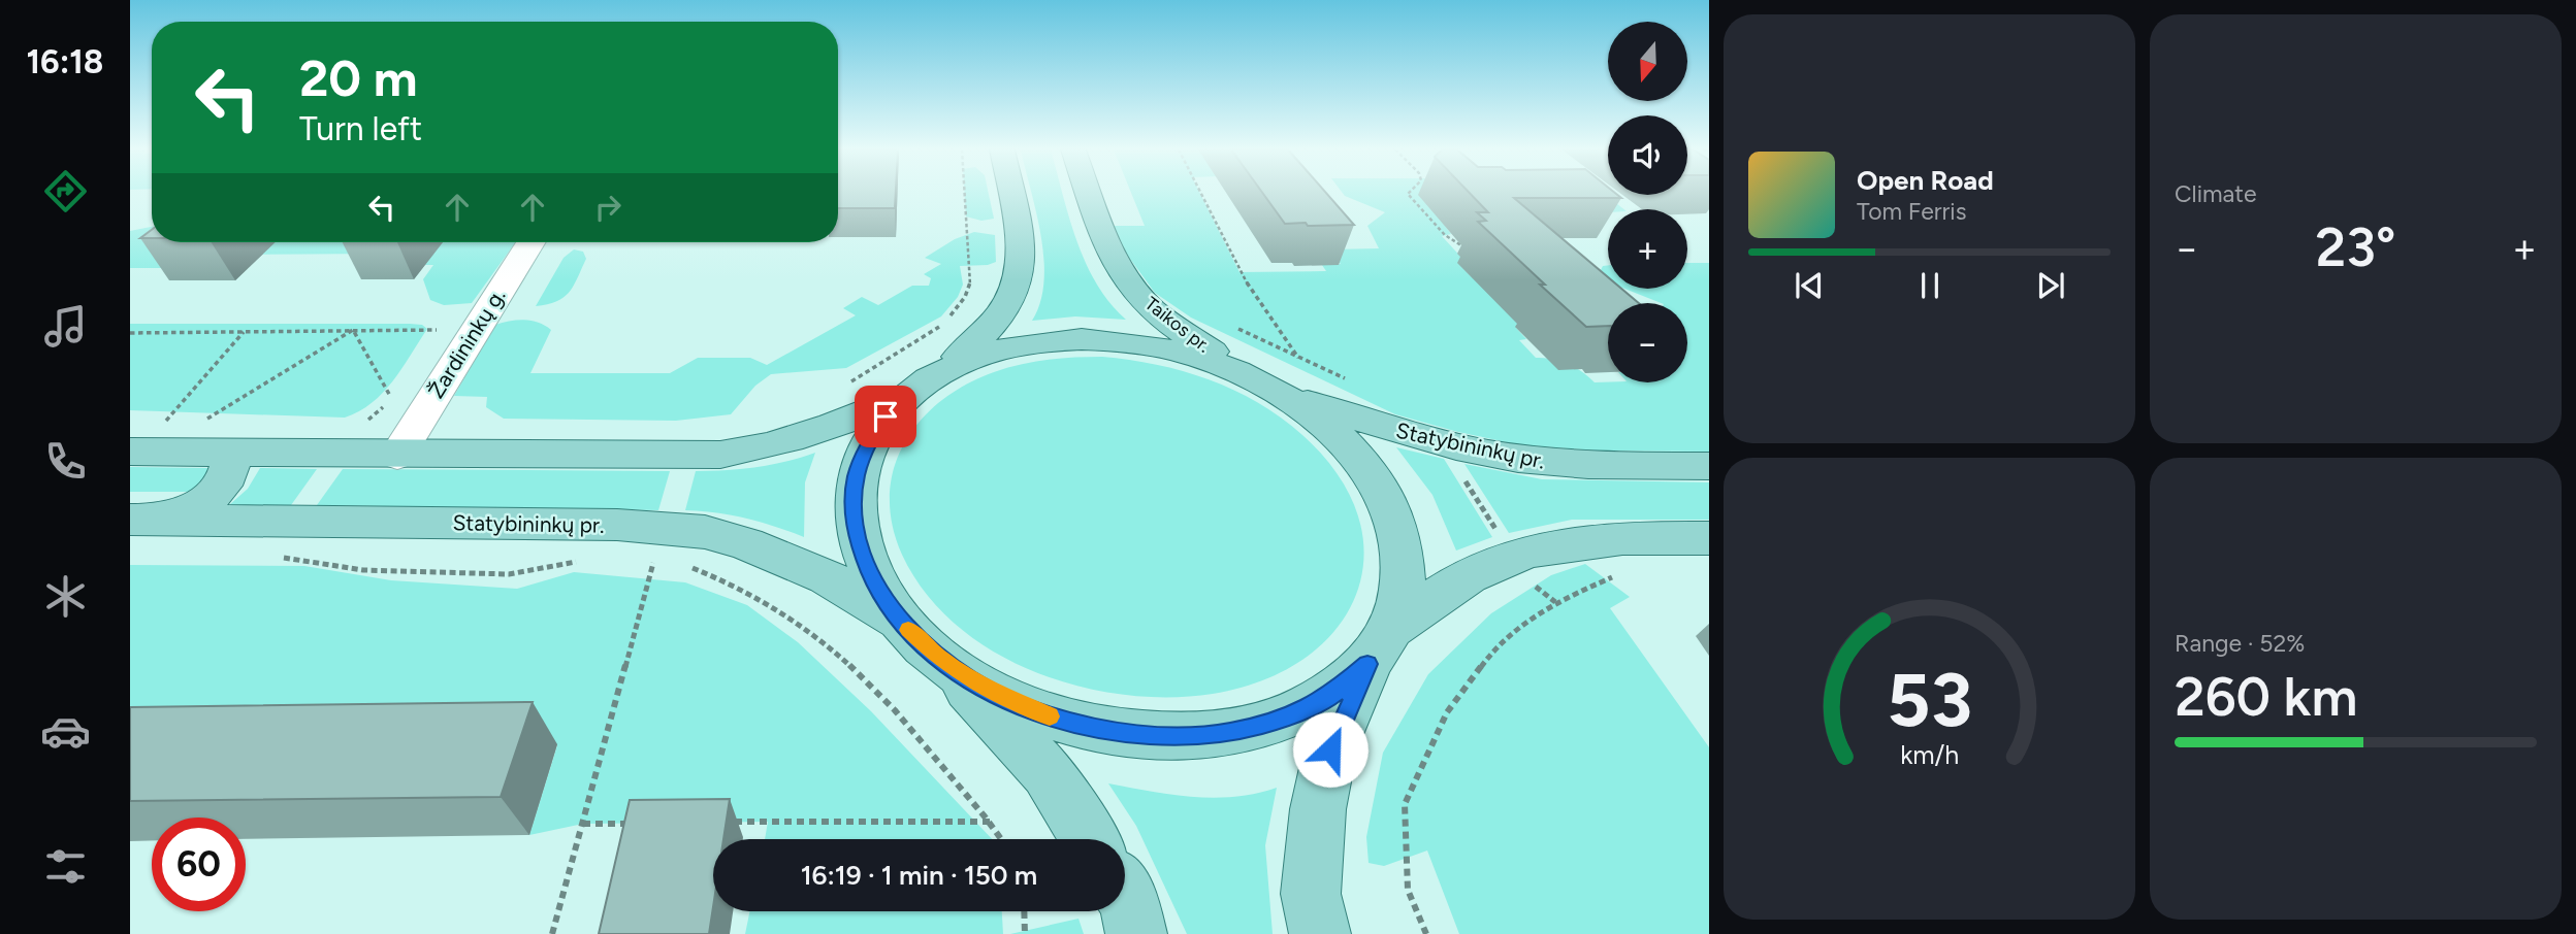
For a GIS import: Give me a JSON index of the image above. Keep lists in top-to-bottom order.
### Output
{
  "streets": {
    "main road": ["Taikos pr.", "Statybininkų pr."],
    "street": ["Žardininkų g."]
  },
  "north": "bottom",
  "page": {
    "tabs": "16:18",
    "tile": [
      "Climate",
      ["Range · 52%", "260 km"]
    ],
    "map_buttons": ["+", "−"],
    "turn": ["20 m", "Turn left"],
    "song": ["Open Road", "Tom Ferris"],
    "heat": ["−", "23°", "+"],
    "limit": "60",
    "trip": "16:19 · 1 min · 150 m",
    "gauge": ["53", "km/h"]
  }
}
